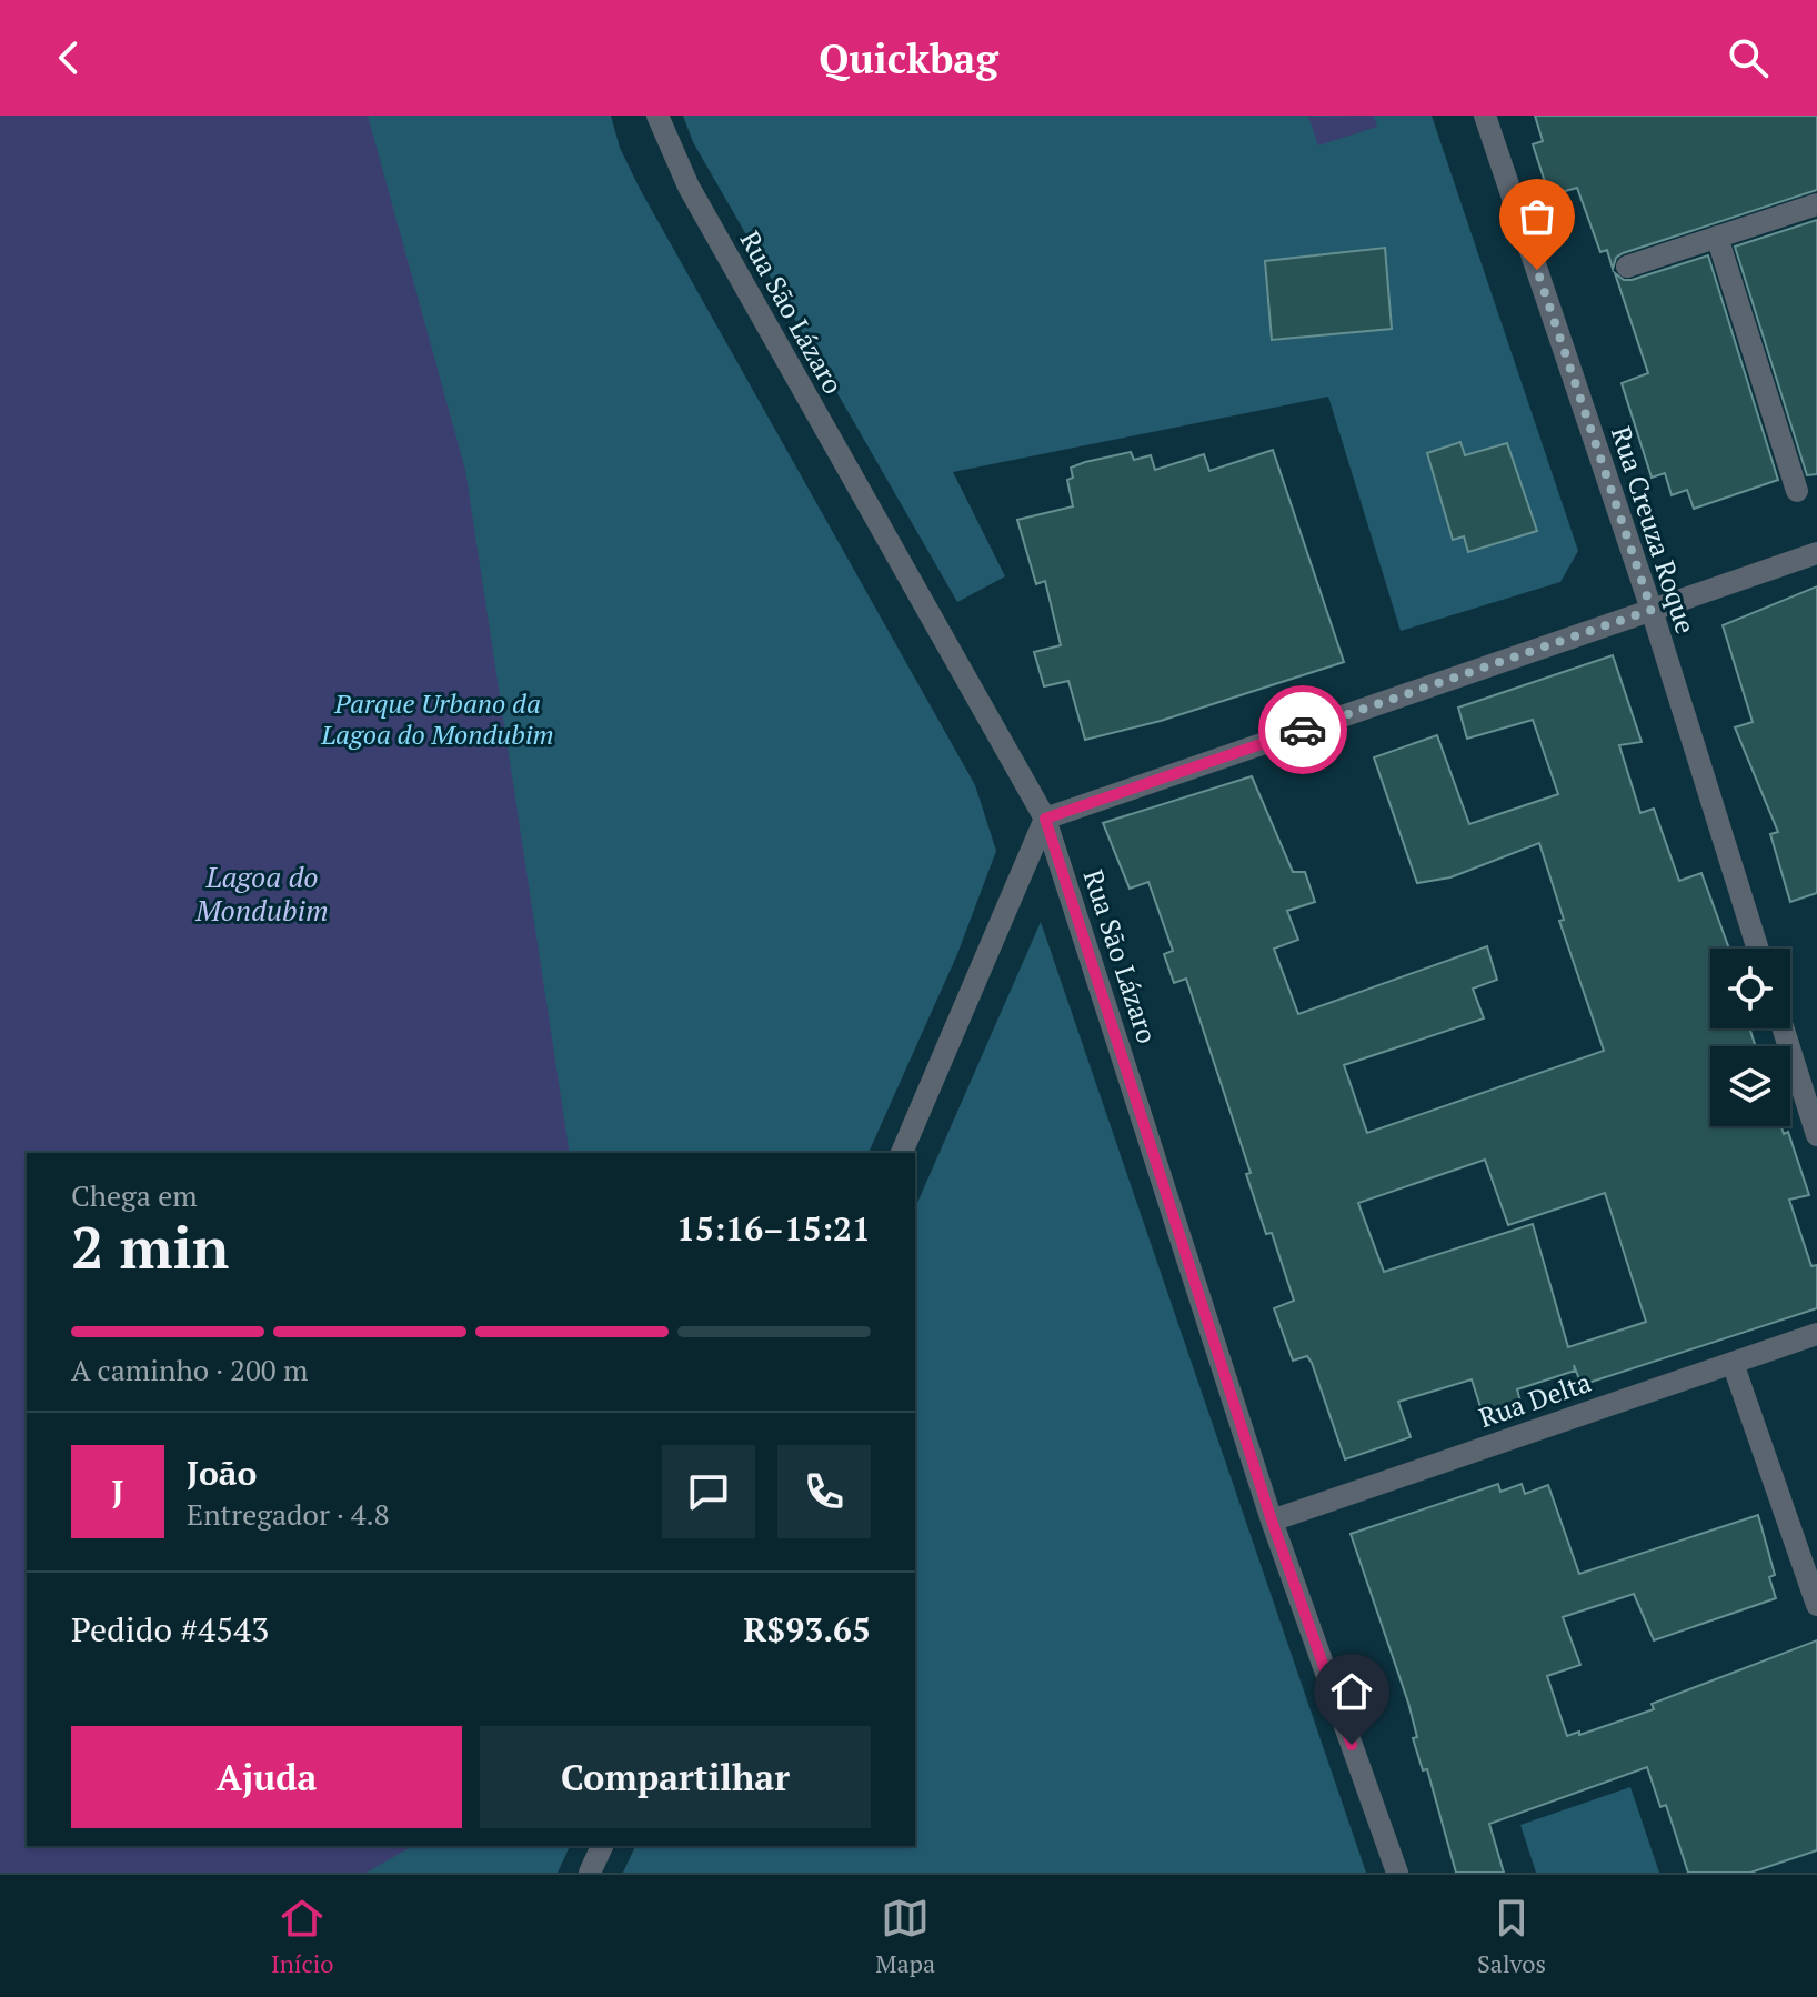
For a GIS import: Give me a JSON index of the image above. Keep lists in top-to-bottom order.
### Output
{
  "streets": {
    "street": ["Rua São Lázaro", "Rua Creuza Roque", "Rua Delta"]
  },
  "crossings": [
    ["Rua São Lázaro", "Rua Delta"]
  ],
  "water": ["Lagoa do Mondubim"],
  "parks": ["Parque Urbano da Lagoa do Mondubim"],
  "page": {
    "header": "Quickbag",
    "heading": ["2 min", "Chega em", "15:16–15:21"],
    "panel": [
      "João",
      "Entregador · 4.8",
      "Pedido #4543",
      "R$93.65"
    ],
    "bar": "A caminho · 200 m",
    "round": "J",
    "buttons": ["Ajuda", "Compartilhar"],
    "tabs": ["Início", "Mapa", "Salvos"]
  }
}
